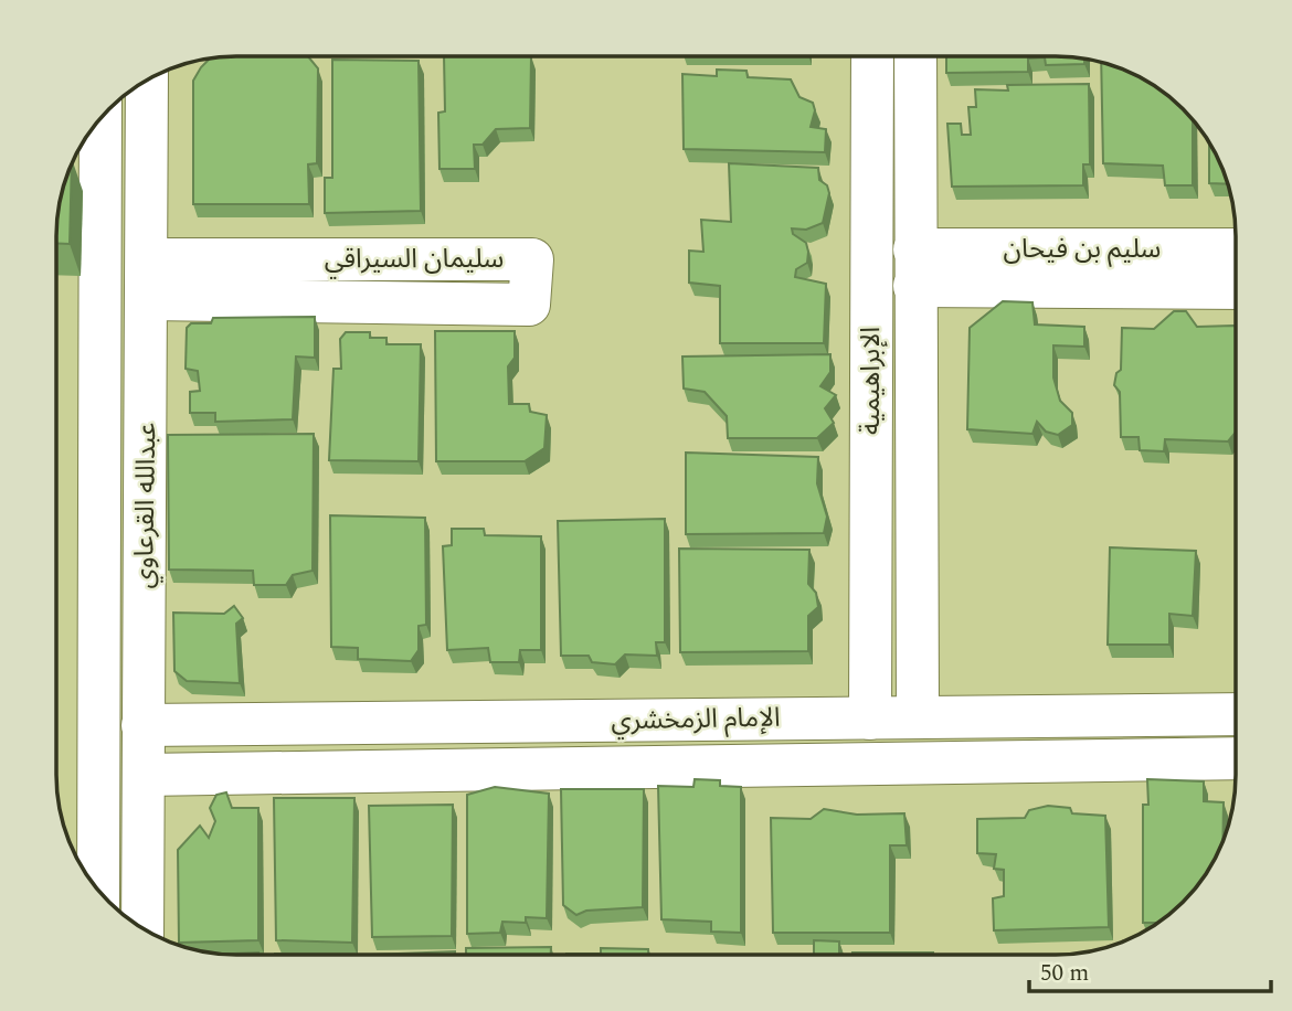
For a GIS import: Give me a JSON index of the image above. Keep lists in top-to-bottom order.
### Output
{
  "streets": {
    "street": [
      "سليم بن فيحان",
      "سليمان السيراقي",
      "الإبراهيمية",
      "عبدالله القرعاوي",
      "الإمام الزمخشري"
    ]
  },
  "crossings": [
    ["سليم بن فيحان", "الإبراهيمية"],
    ["سليمان السيراقي", "عبدالله القرعاوي"],
    ["الإبراهيمية", "الإمام الزمخشري"],
    ["عبدالله القرعاوي", "الإمام الزمخشري"]
  ],
  "scale_bar": "50 m"
}
